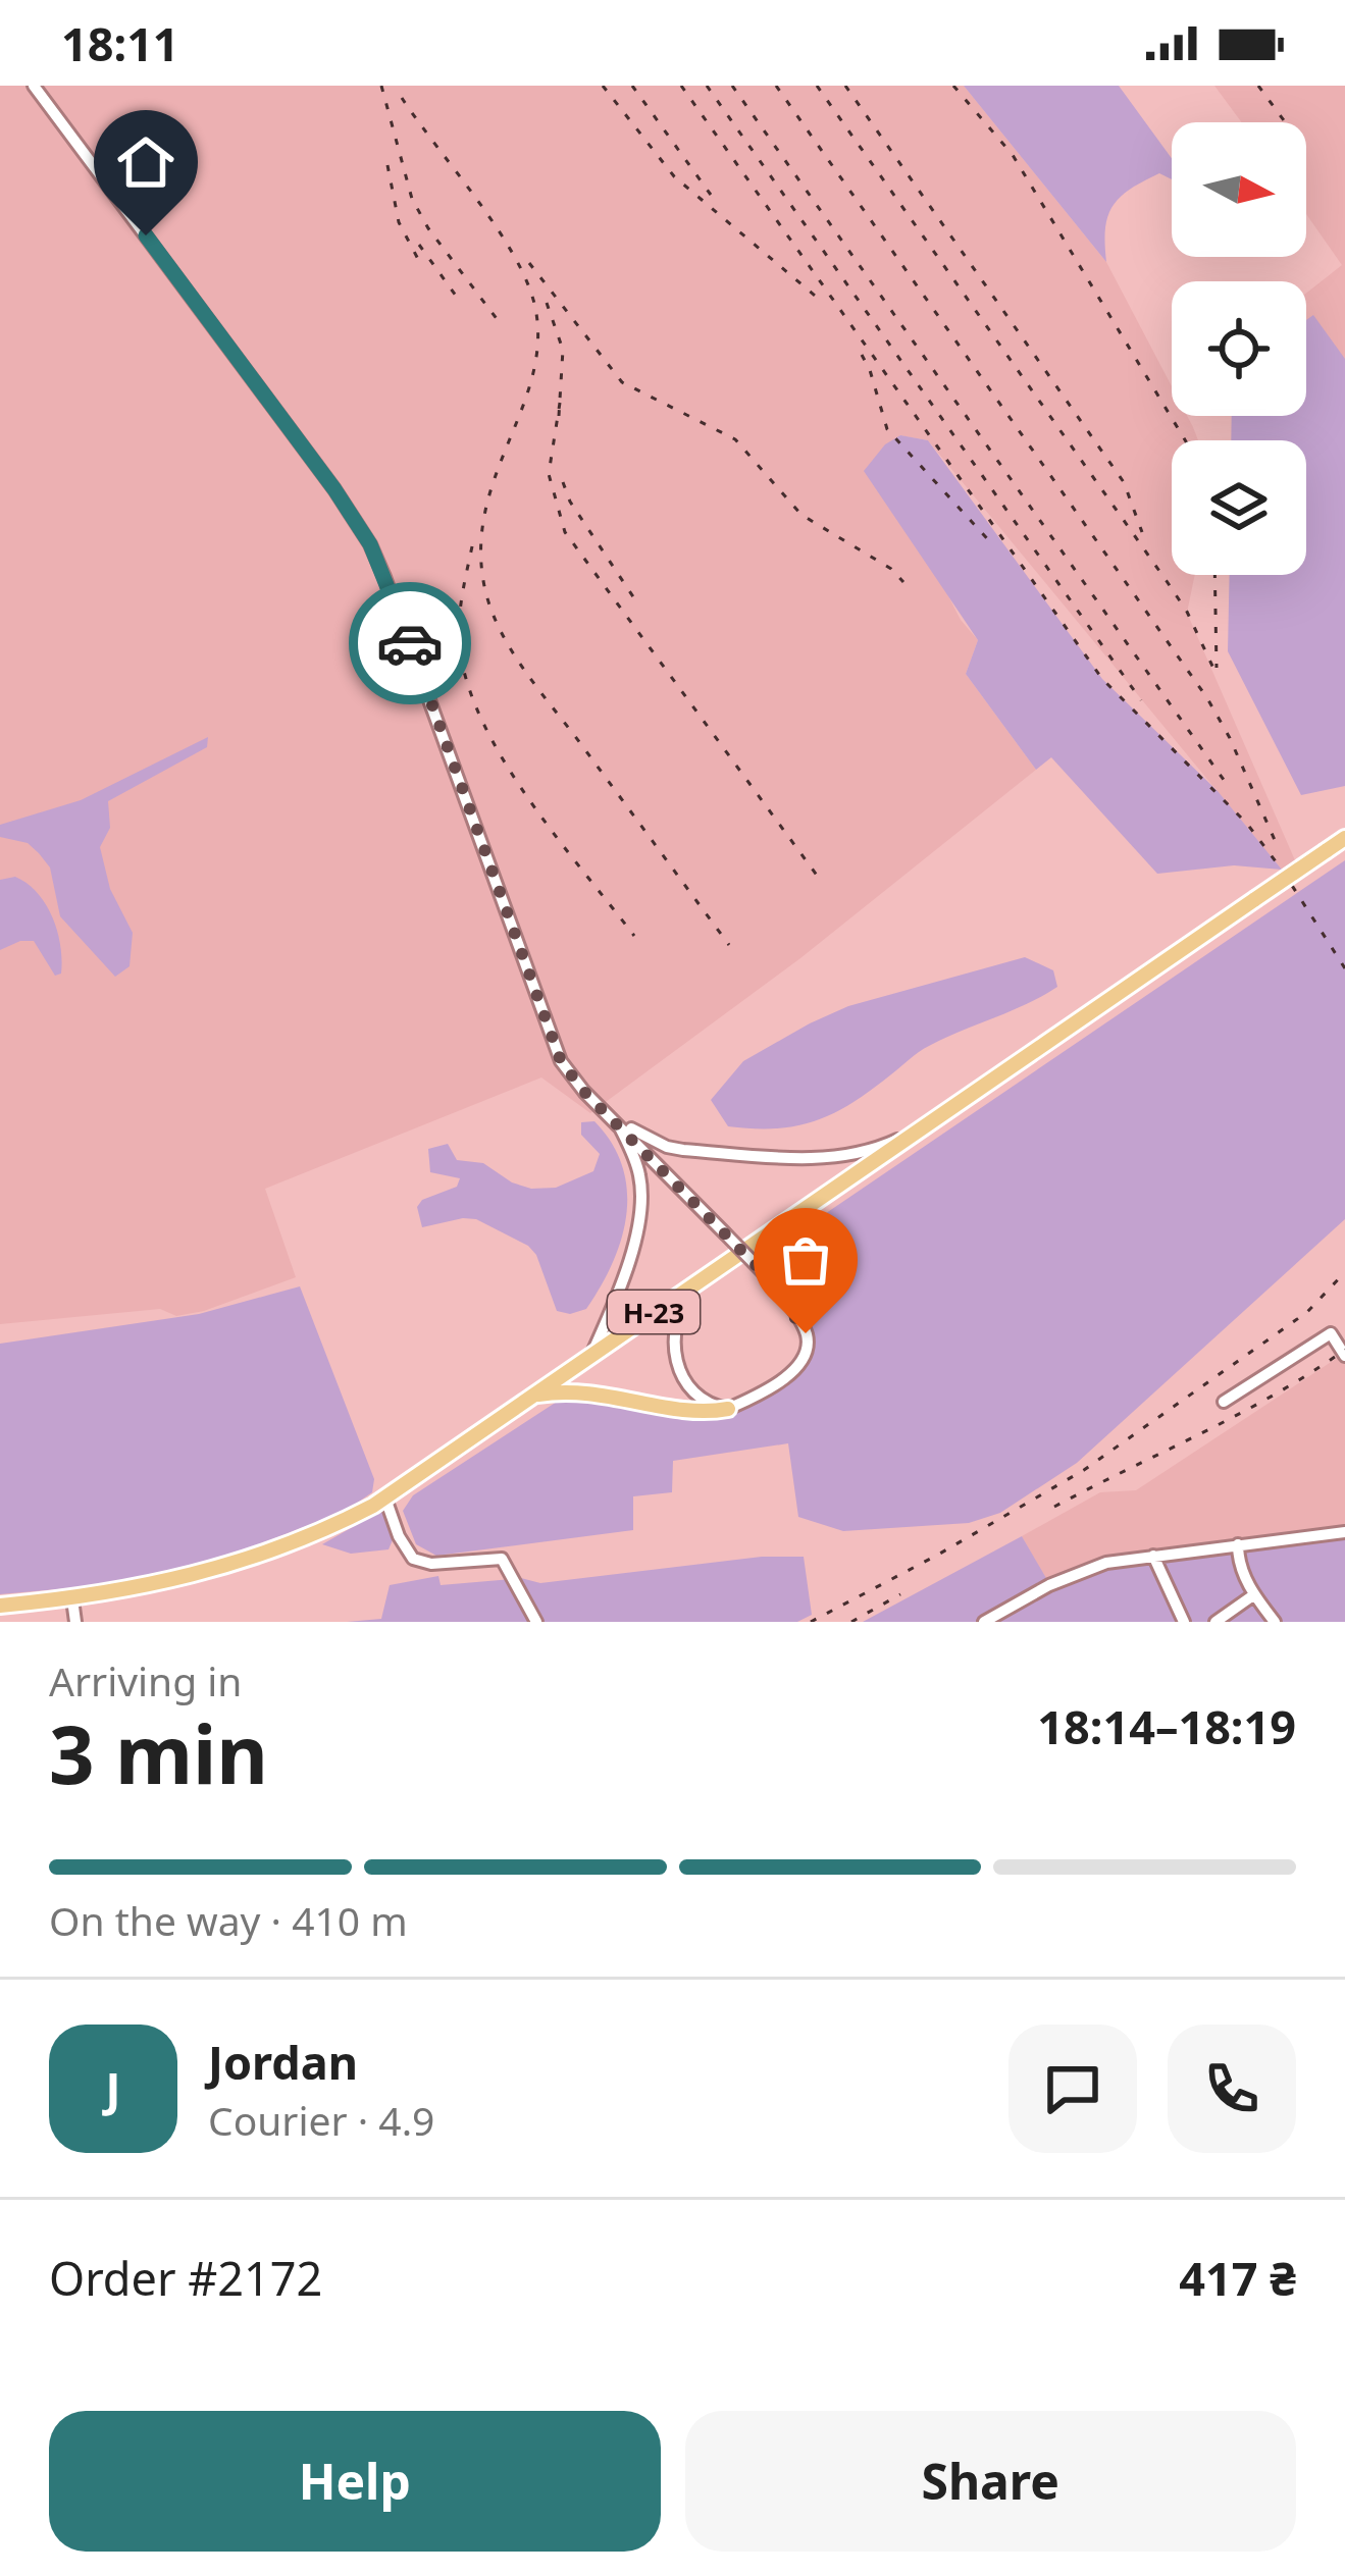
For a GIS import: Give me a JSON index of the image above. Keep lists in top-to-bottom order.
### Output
{
  "streets": {
    "main road": ["Н-23"]
  },
  "north": "right",
  "page": {
    "status": "18:11",
    "heading": ["3 min", "Arriving in", "18:14–18:19"],
    "panel": [
      "Jordan",
      "Courier · 4.9",
      "Order #2172",
      "417 ₴"
    ],
    "bar": "On the way · 410 m",
    "round": "J",
    "buttons": ["Help", "Share"]
  }
}
